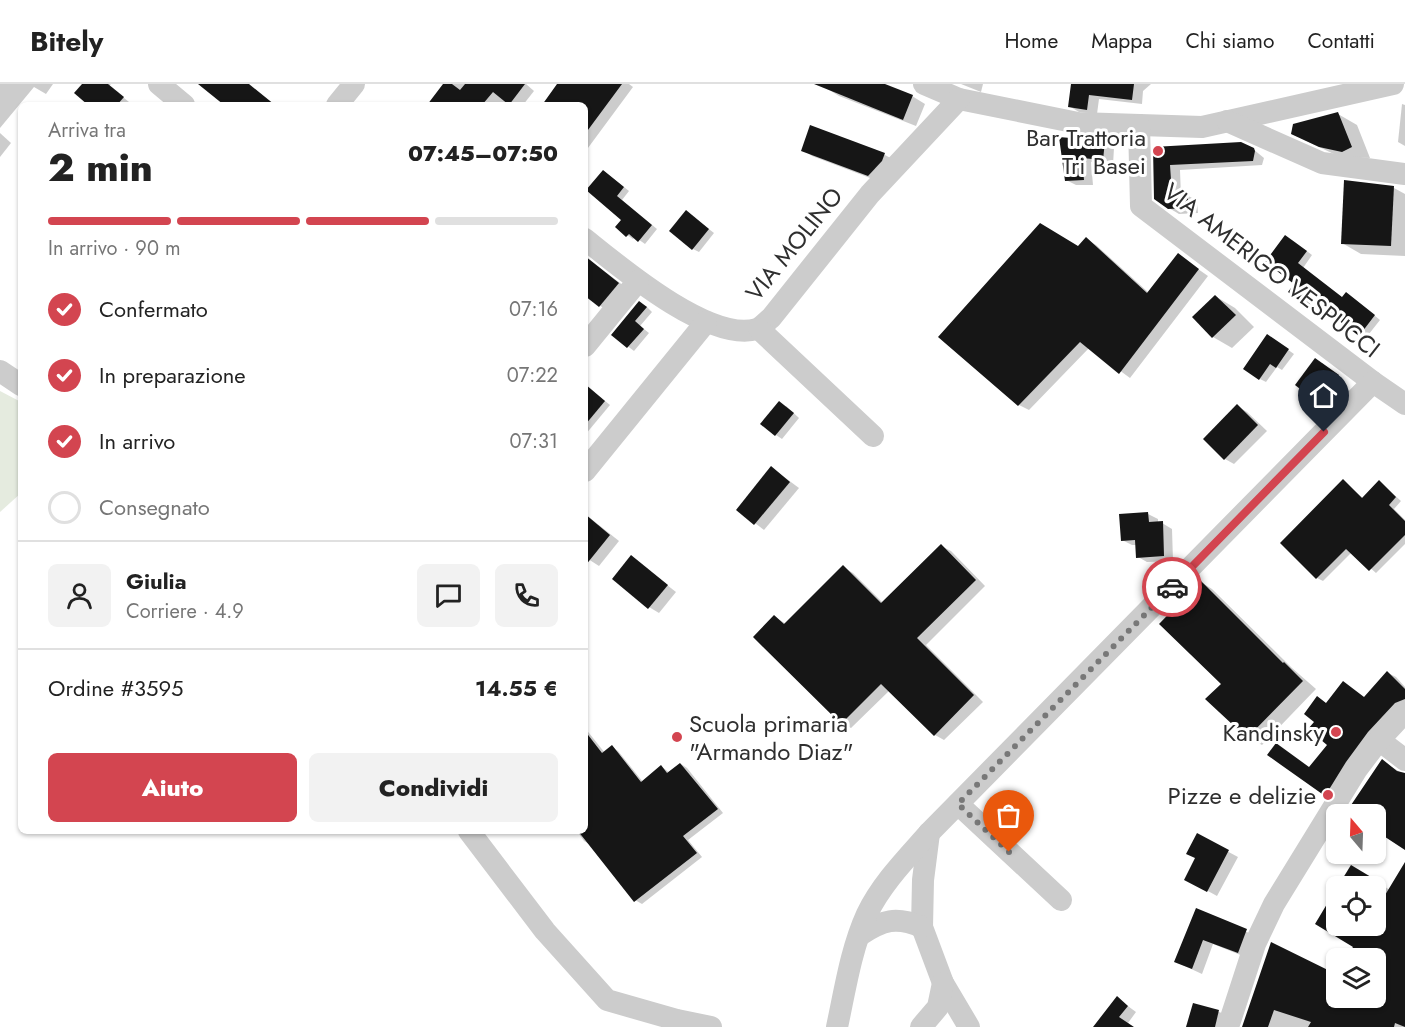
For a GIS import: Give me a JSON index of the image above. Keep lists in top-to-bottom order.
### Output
{
  "streets": {
    "street": ["VIA MOLINO", "VIA AMERIGO VESPUCCI"]
  },
  "places": [
    "Bar Trattoria Tri Basei",
    "Kandinsky",
    "Scuola primaria \"Armando Diaz\"",
    "Pizze e delizie"
  ],
  "north": "top",
  "page": {
    "header": "Bitely",
    "nav": [
      "Home",
      "Mappa",
      "Chi siamo",
      "Contatti"
    ],
    "heading": ["2 min", "Arriva tra", "07:45–07:50"],
    "panel": [
      "Giulia",
      "Corriere · 4.9",
      "Ordine #3595",
      "14.55 €"
    ],
    "bar": "In arrivo · 90 m",
    "list": [
      ["Confermato", "07:16"],
      ["In preparazione", "07:22"],
      ["In arrivo", "07:31"],
      "Consegnato"
    ],
    "buttons": ["Aiuto", "Condividi"]
  }
}
